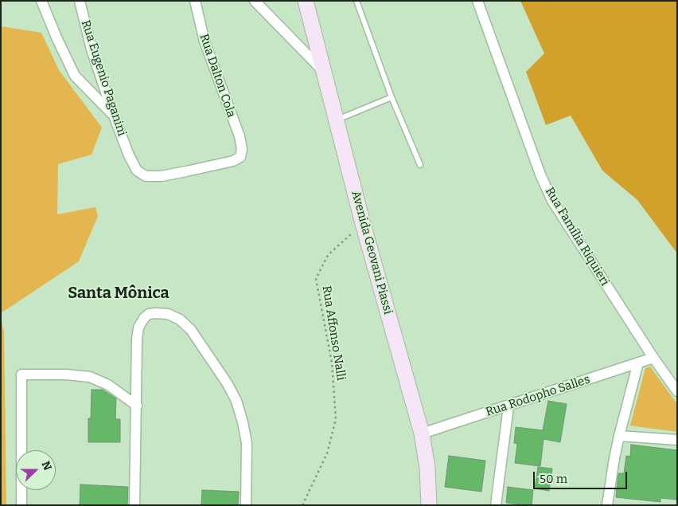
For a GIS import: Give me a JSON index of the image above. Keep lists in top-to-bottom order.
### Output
{
  "streets": {
    "main road": ["Avenida Geovani Piassi"],
    "street": [
      "Rua Dalton Cola",
      "Rua Eugenio Paganini",
      "Rua Família Riquieri",
      "Rua Rodopho Salles"
    ],
    "path": ["Rua Affonso Nalli"]
  },
  "crossings": [
    ["Rua Dalton Cola", "Rua Eugenio Paganini"],
    ["Rua Família Riquieri", "Rua Rodopho Salles"],
    ["Avenida Geovani Piassi", "Rua Affonso Nalli"],
    ["Avenida Geovani Piassi", "Rua Rodopho Salles"]
  ],
  "districts": ["Santa Mônica"],
  "scale_bar": "50 m",
  "north": "right"
}
